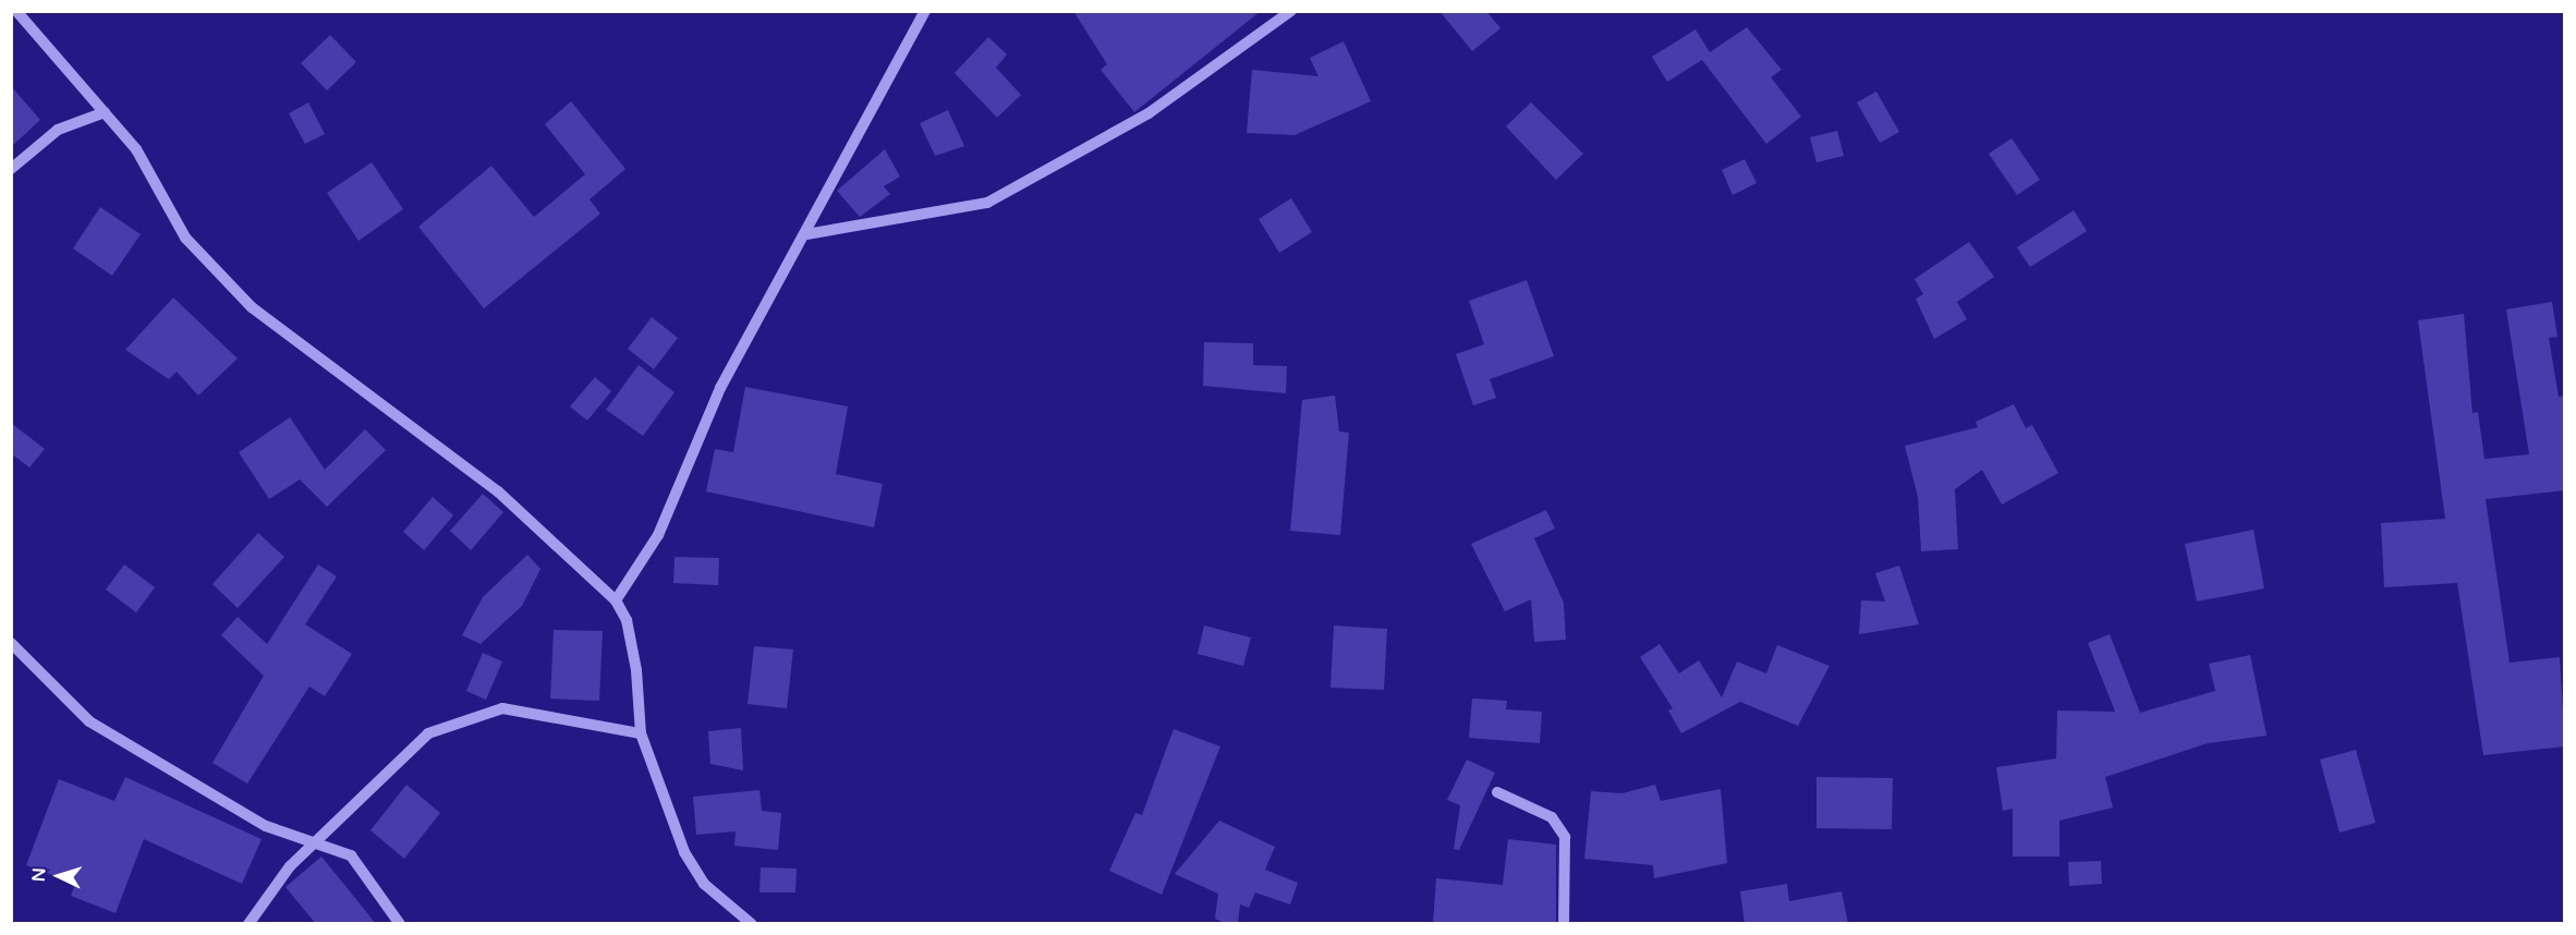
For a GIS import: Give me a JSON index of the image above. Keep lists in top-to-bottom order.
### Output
{
  "north": "left"
}
